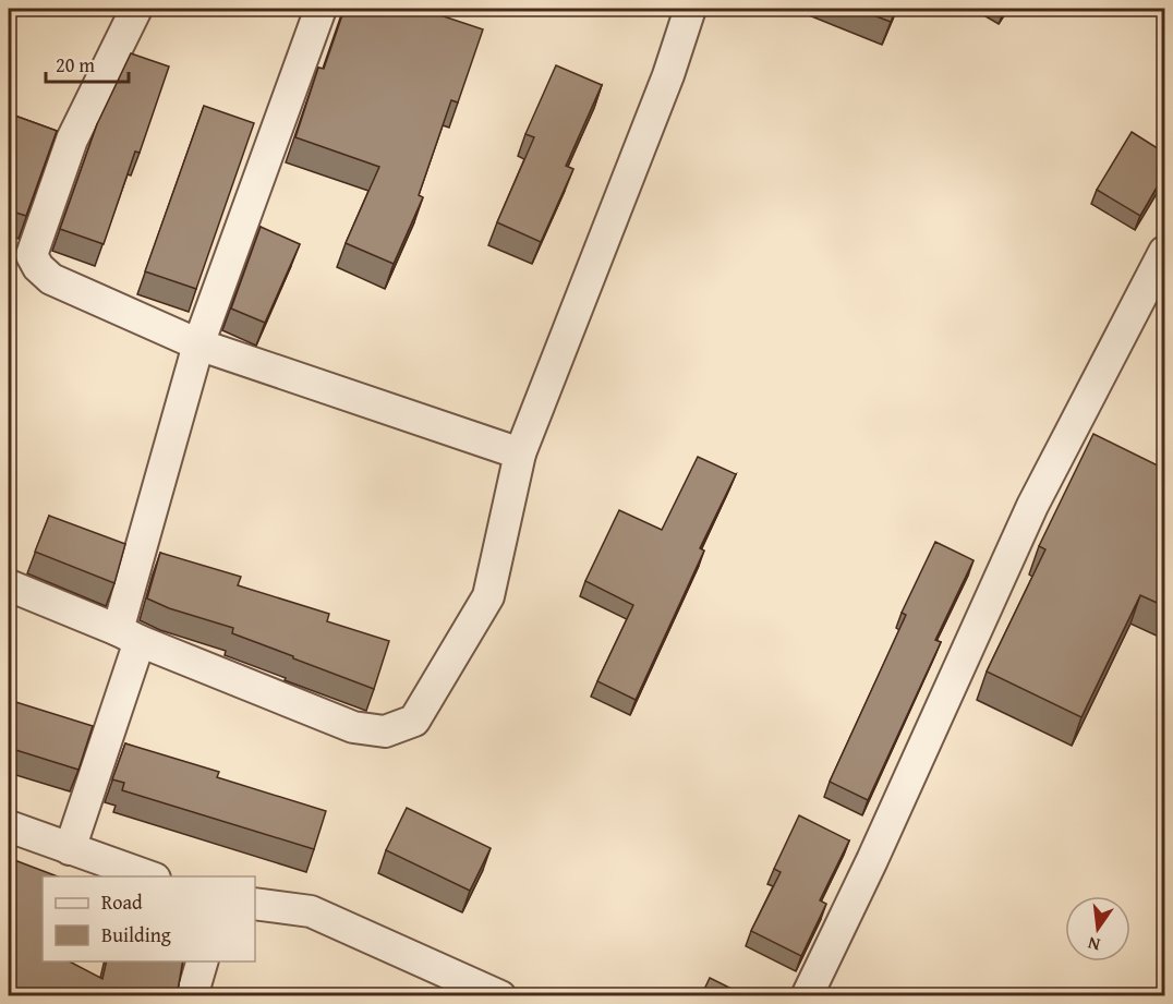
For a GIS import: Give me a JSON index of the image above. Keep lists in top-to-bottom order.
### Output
{
  "legend": ["Road", "Building"],
  "scale_bar": "20 m",
  "north": "bottom"
}
